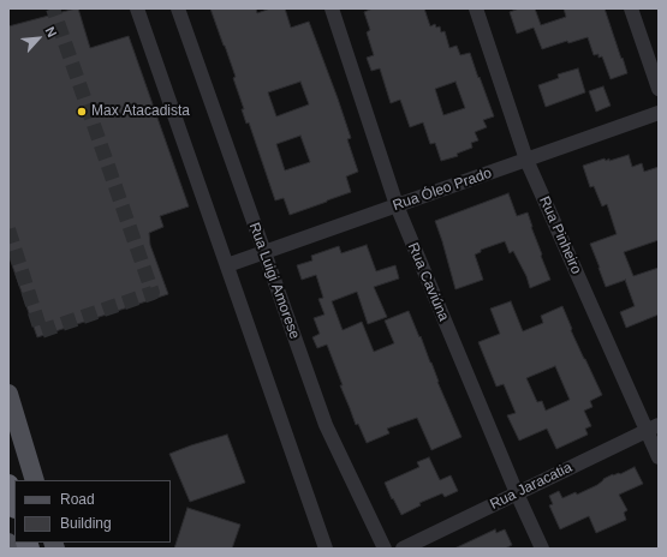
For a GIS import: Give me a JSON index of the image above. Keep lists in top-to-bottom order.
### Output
{
  "streets": {
    "street": [
      "Rua Óleo Prado",
      "Rua Pinheiro",
      "Rua Luigi Amorese",
      "Rua Caviúna",
      "Rua Jaracatia"
    ]
  },
  "crossings": [
    ["Rua Óleo Prado", "Rua Pinheiro"],
    ["Rua Óleo Prado", "Rua Luigi Amorese"],
    ["Rua Óleo Prado", "Rua Caviúna"],
    ["Rua Pinheiro", "Rua Jaracatia"],
    ["Rua Caviúna", "Rua Jaracatia"]
  ],
  "places": ["Max Atacadista"],
  "legend": ["Road", "Building"],
  "north": "top right"
}
